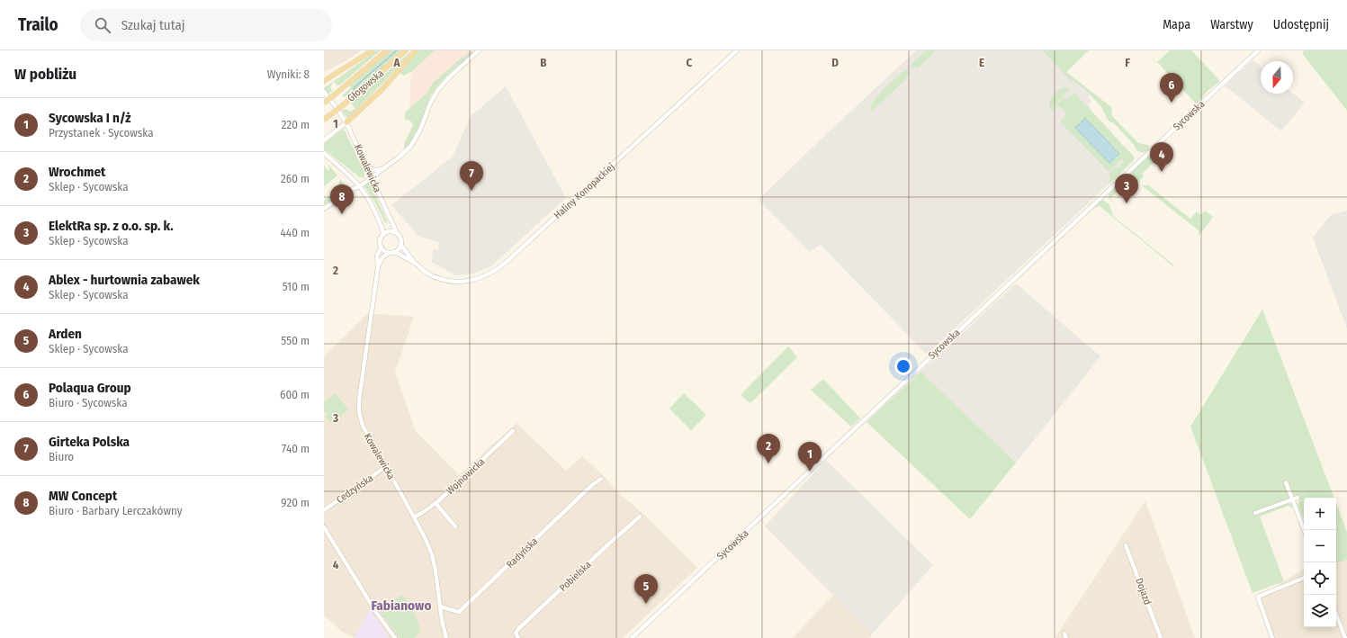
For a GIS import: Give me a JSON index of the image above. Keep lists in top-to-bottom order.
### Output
{
  "streets": {
    "main road": ["Głogowska"],
    "street": [
      "Sycowska",
      "Kowalewicka",
      "Haliny Konopackiej",
      "Wojnowicka",
      "Cedzyńska",
      "Radyńska",
      "Pobielska",
      "Dojazd"
    ]
  },
  "crossings": [
    ["Kowalewicka", "Haliny Konopackiej"],
    ["Kowalewicka", "Wojnowicka"],
    ["Kowalewicka", "Cedzyńska"],
    ["Kowalewicka", "Radyńska"]
  ],
  "districts": ["Fabianowo"],
  "north": "bottom",
  "page": {
    "header": "Trailo",
    "search": "Szukaj tutaj",
    "nav": ["Mapa", "Warstwy", "Udostępnij"],
    "heading": ["W pobliżu", "Wyniki: 8"],
    "pins": [
      "6",
      "4",
      "7",
      "3",
      "8",
      "2",
      "1",
      "5"
    ],
    "list": [
      {
        "mark": "1",
        "name": "Sycowska I n/ż",
        "note": "Przystanek · Sycowska",
        "value": "220 m"
      },
      {
        "mark": "2",
        "name": "Wrochmet",
        "note": "Sklep · Sycowska",
        "value": "260 m"
      },
      {
        "mark": "3",
        "name": "ElektRa sp. z o.o. sp. k.",
        "note": "Sklep · Sycowska",
        "value": "440 m"
      },
      {
        "mark": "4",
        "name": "Ablex - hurtownia zabawek",
        "note": "Sklep · Sycowska",
        "value": "510 m"
      },
      {
        "mark": "5",
        "name": "Arden",
        "note": "Sklep · Sycowska",
        "value": "550 m"
      },
      {
        "mark": "6",
        "name": "Polaqua Group",
        "note": "Biuro · Sycowska",
        "value": "600 m"
      },
      {
        "mark": "7",
        "name": "Girteka Polska",
        "note": "Biuro",
        "value": "740 m"
      },
      {
        "mark": "8",
        "name": "MW Concept",
        "note": "Biuro · Barbary Lerczakówny",
        "value": "920 m"
      }
    ],
    "map_buttons": ["+", "−"]
  },
  "grid": {
    "columns": [
      "A",
      "B",
      "C",
      "D",
      "E",
      "F"
    ],
    "rows": [
      "1",
      "2",
      "3",
      "4"
    ]
  }
}
